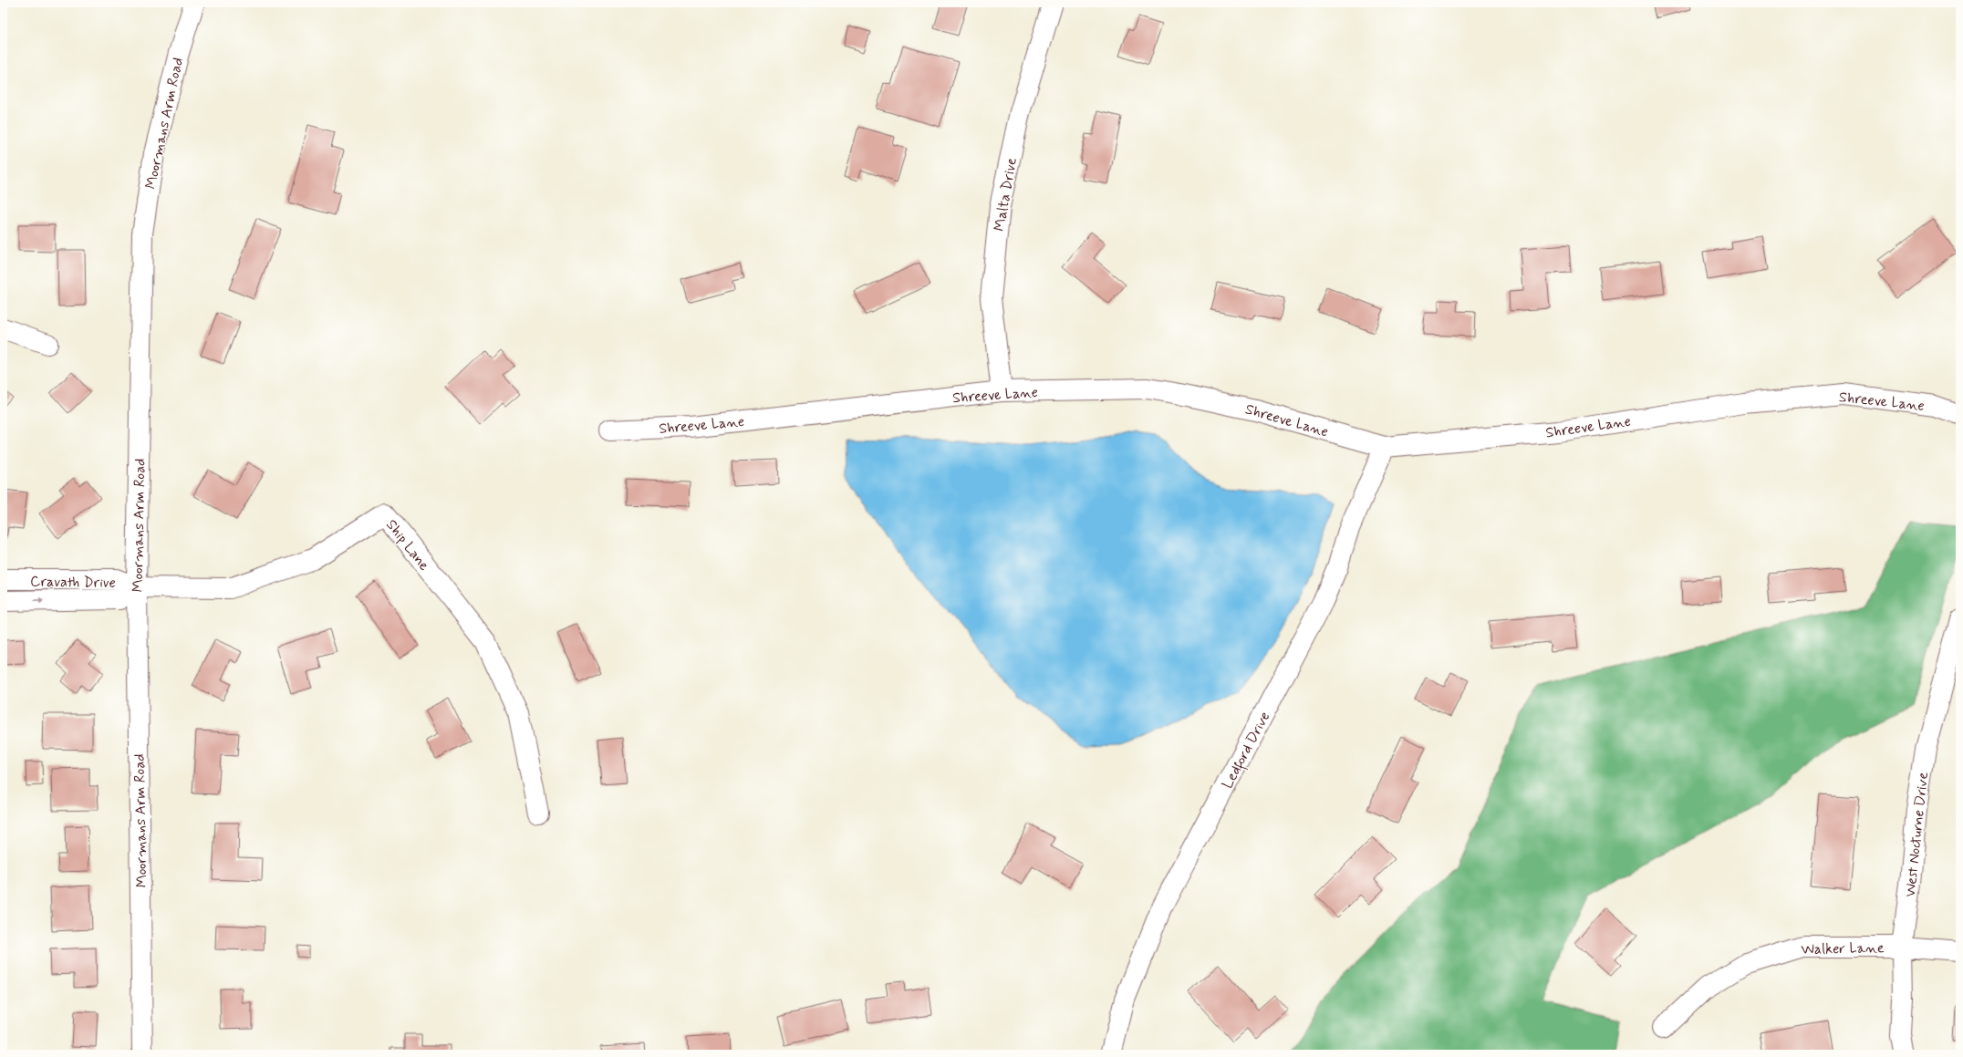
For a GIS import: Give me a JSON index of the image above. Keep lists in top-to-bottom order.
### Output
{
  "streets": {
    "street": [
      "Moormans Arm Road",
      "Malta Drive",
      "Shreeve Lane",
      "Ship Lane",
      "Cravath Drive",
      "Ledford Drive",
      "West Nocturne Drive",
      "Walker Lane"
    ]
  },
  "crossings": [
    ["Moormans Arm Road", "Ship Lane"],
    ["Moormans Arm Road", "Cravath Drive"],
    ["Malta Drive", "Shreeve Lane"],
    ["Shreeve Lane", "Ledford Drive"],
    ["Ship Lane", "Cravath Drive"],
    ["West Nocturne Drive", "Walker Lane"]
  ]
}
